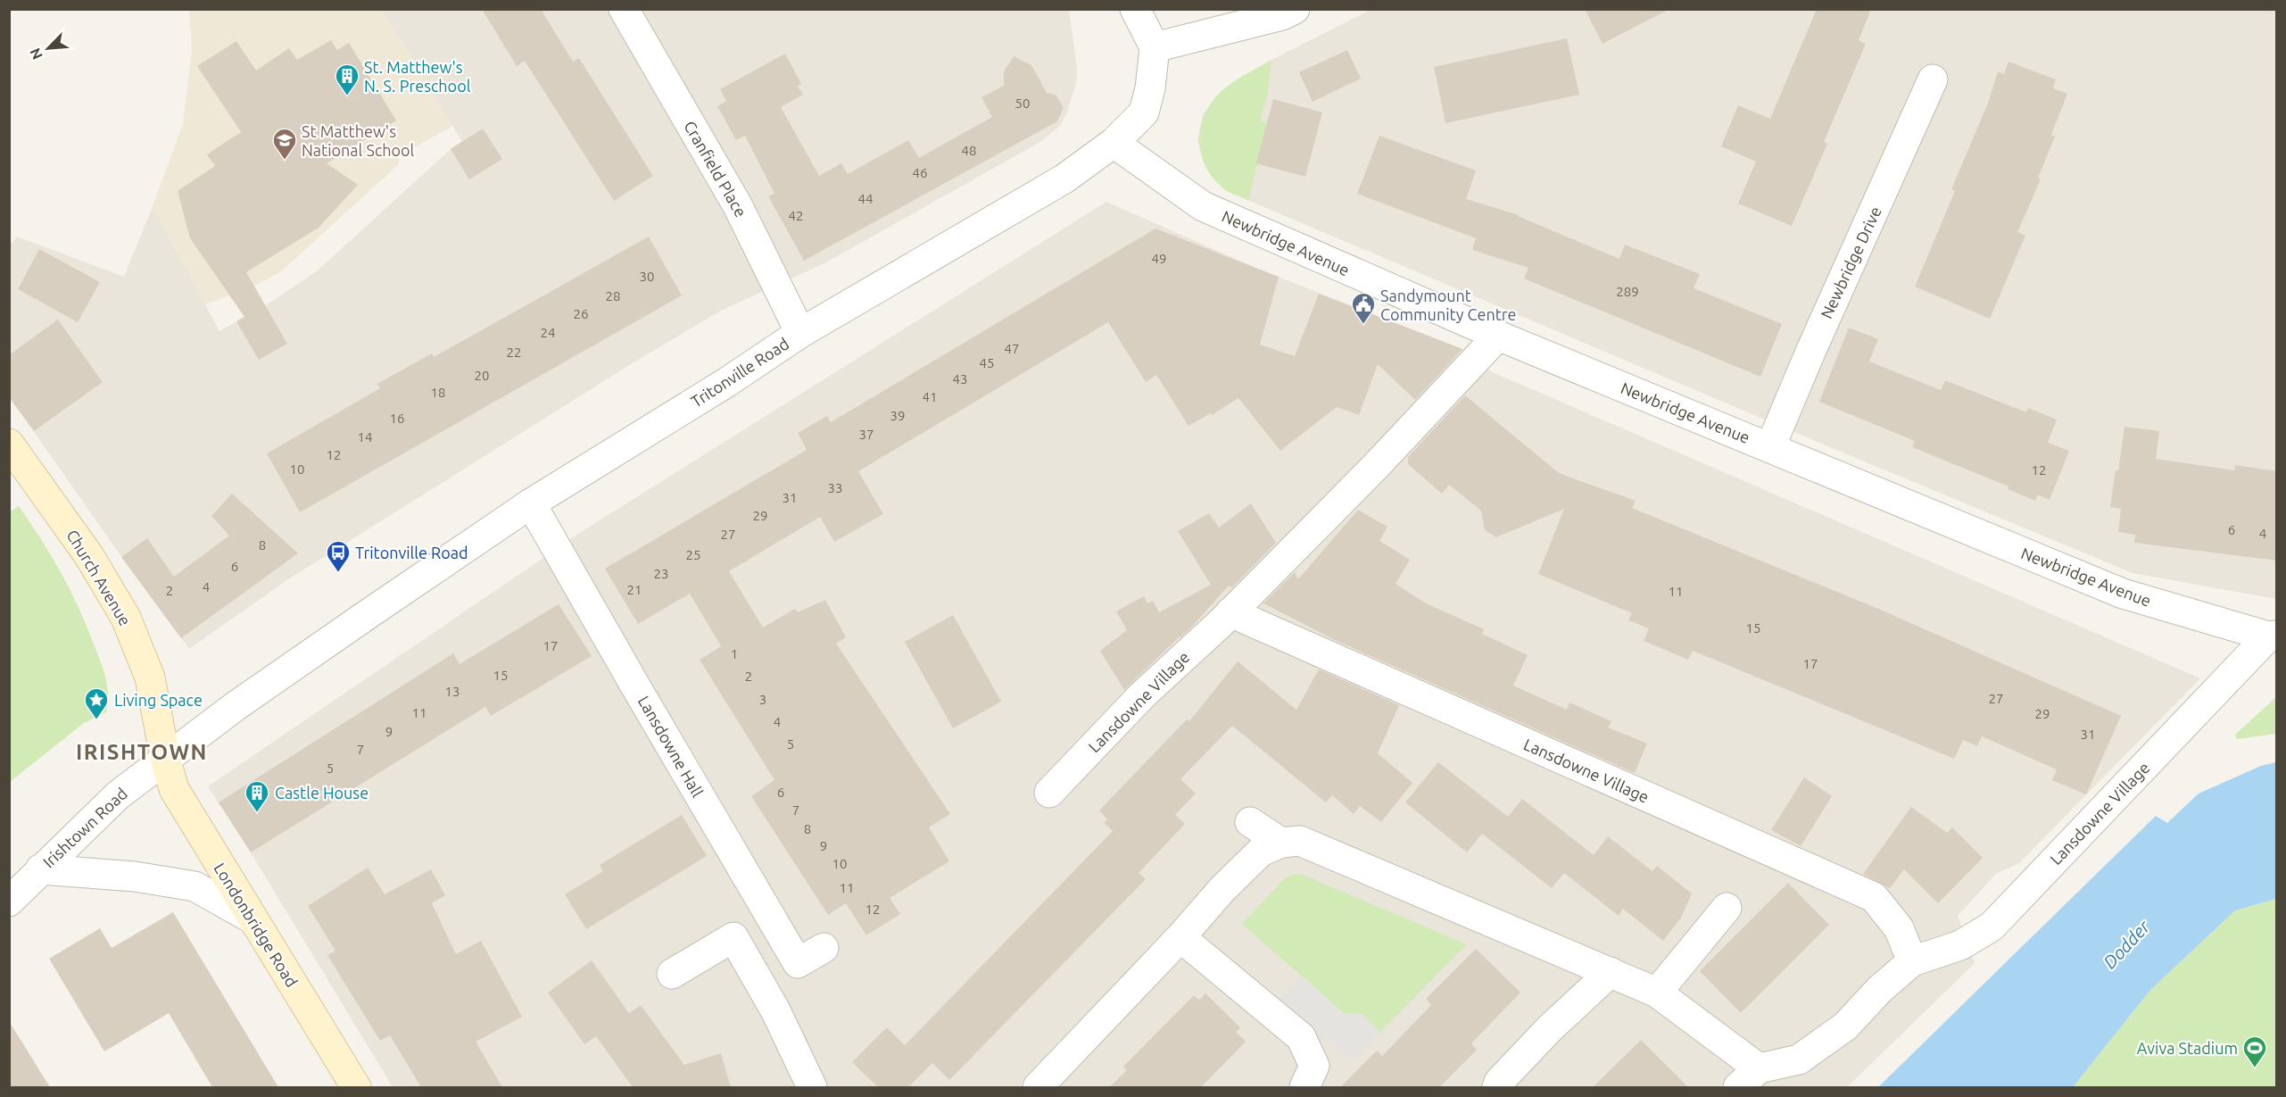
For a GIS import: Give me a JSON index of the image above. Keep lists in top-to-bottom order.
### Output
{
  "streets": {
    "main road": ["Church Avenue", "Londonbridge Road"],
    "street": [
      "Cranfield Place",
      "Newbridge Avenue",
      "Newbridge Drive",
      "Tritonville Road",
      "Lansdowne Village",
      "Lansdowne Hall",
      "Irishtown Road"
    ]
  },
  "crossings": [
    ["Cranfield Place", "Tritonville Road"],
    ["Newbridge Avenue", "Newbridge Drive"],
    ["Newbridge Avenue", "Tritonville Road"],
    ["Newbridge Avenue", "Lansdowne Village"],
    ["Tritonville Road", "Church Avenue"],
    ["Tritonville Road", "Lansdowne Hall"],
    ["Tritonville Road", "Irishtown Road"],
    ["Tritonville Road", "Londonbridge Road"],
    ["Church Avenue", "Irishtown Road"],
    ["Church Avenue", "Londonbridge Road"],
    ["Irishtown Road", "Londonbridge Road"]
  ],
  "districts": ["IRISHTOWN"],
  "water": ["Dodder"],
  "places": {
    "building": ["St. Matthew's N. S. Preschool", "Castle House"],
    "school or university": ["St Matthew's National School"],
    "public building": ["Sandymount Community Centre"],
    "bus stop": ["Tritonville Road"],
    "place": ["Living Space"],
    "sports": ["Aviva Stadium"]
  },
  "house_numbers": [
    "50",
    "48",
    "46",
    "44",
    "42",
    "49",
    "30",
    "289",
    "28",
    "26",
    "24",
    "47",
    "22",
    "45",
    "20",
    "43",
    "18",
    "41",
    "39",
    "16",
    "37",
    "14",
    "12",
    "10",
    "12",
    "33",
    "31",
    "29",
    "6",
    "4",
    "27",
    "8",
    "25",
    "6",
    "23",
    "4",
    "21",
    "2",
    "11",
    "15",
    "17",
    "1",
    "17",
    "15",
    "2",
    "13",
    "27",
    "3",
    "11",
    "29",
    "4",
    "9",
    "31",
    "5",
    "7",
    "5",
    "6",
    "7",
    "8",
    "9",
    "10",
    "11",
    "12"
  ],
  "north": "bottom left"
}
